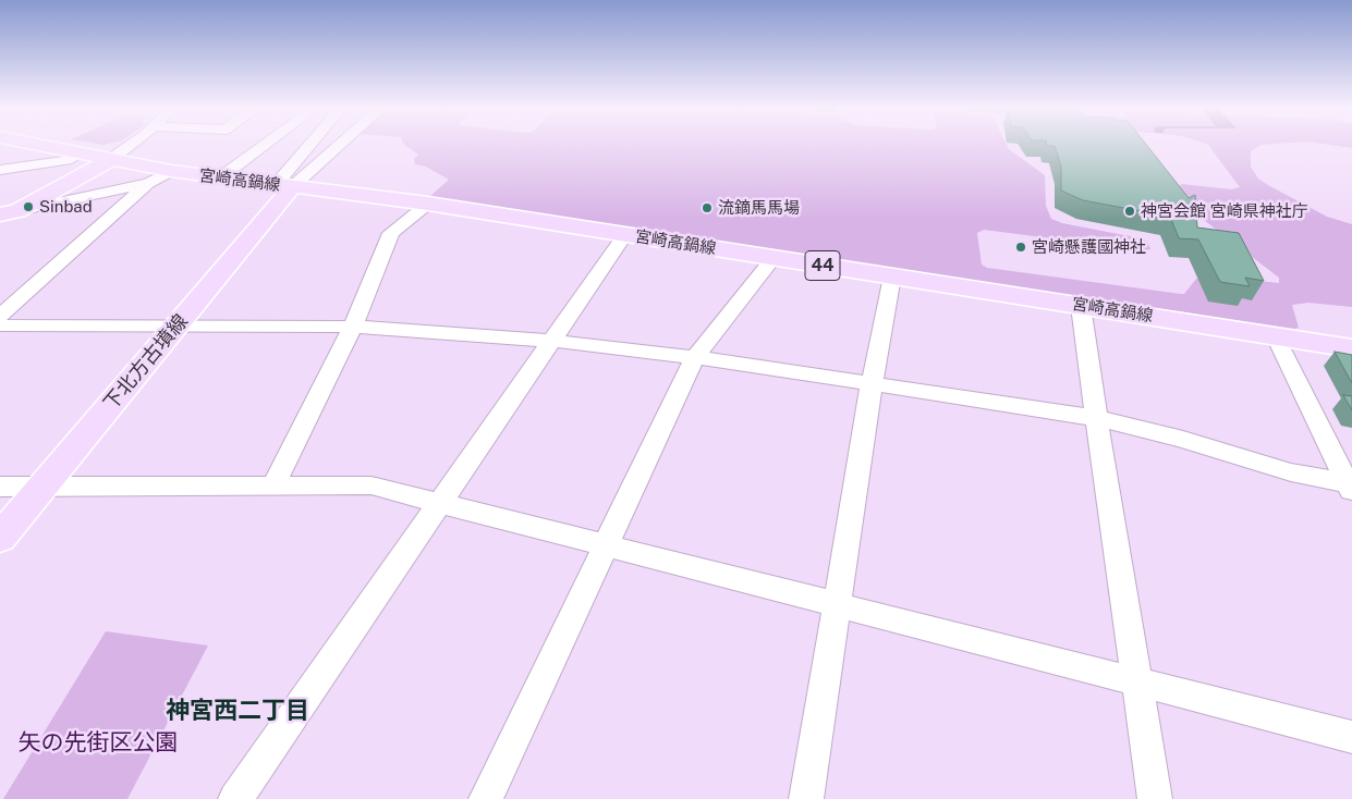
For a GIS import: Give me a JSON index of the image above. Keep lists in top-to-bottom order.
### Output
{
  "streets": {
    "main road": ["宮崎高鍋線", "44", "下北方古墳線"]
  },
  "crossings": [
    ["宮崎高鍋線", "下北方古墳線"]
  ],
  "districts": ["神宮西二丁目"],
  "parks": ["矢の先街区公園"],
  "places": [
    "Sinbad",
    "流鏑馬馬場",
    "神宮会館 宮崎県神社庁",
    "宮崎懸護國神社"
  ]
}
